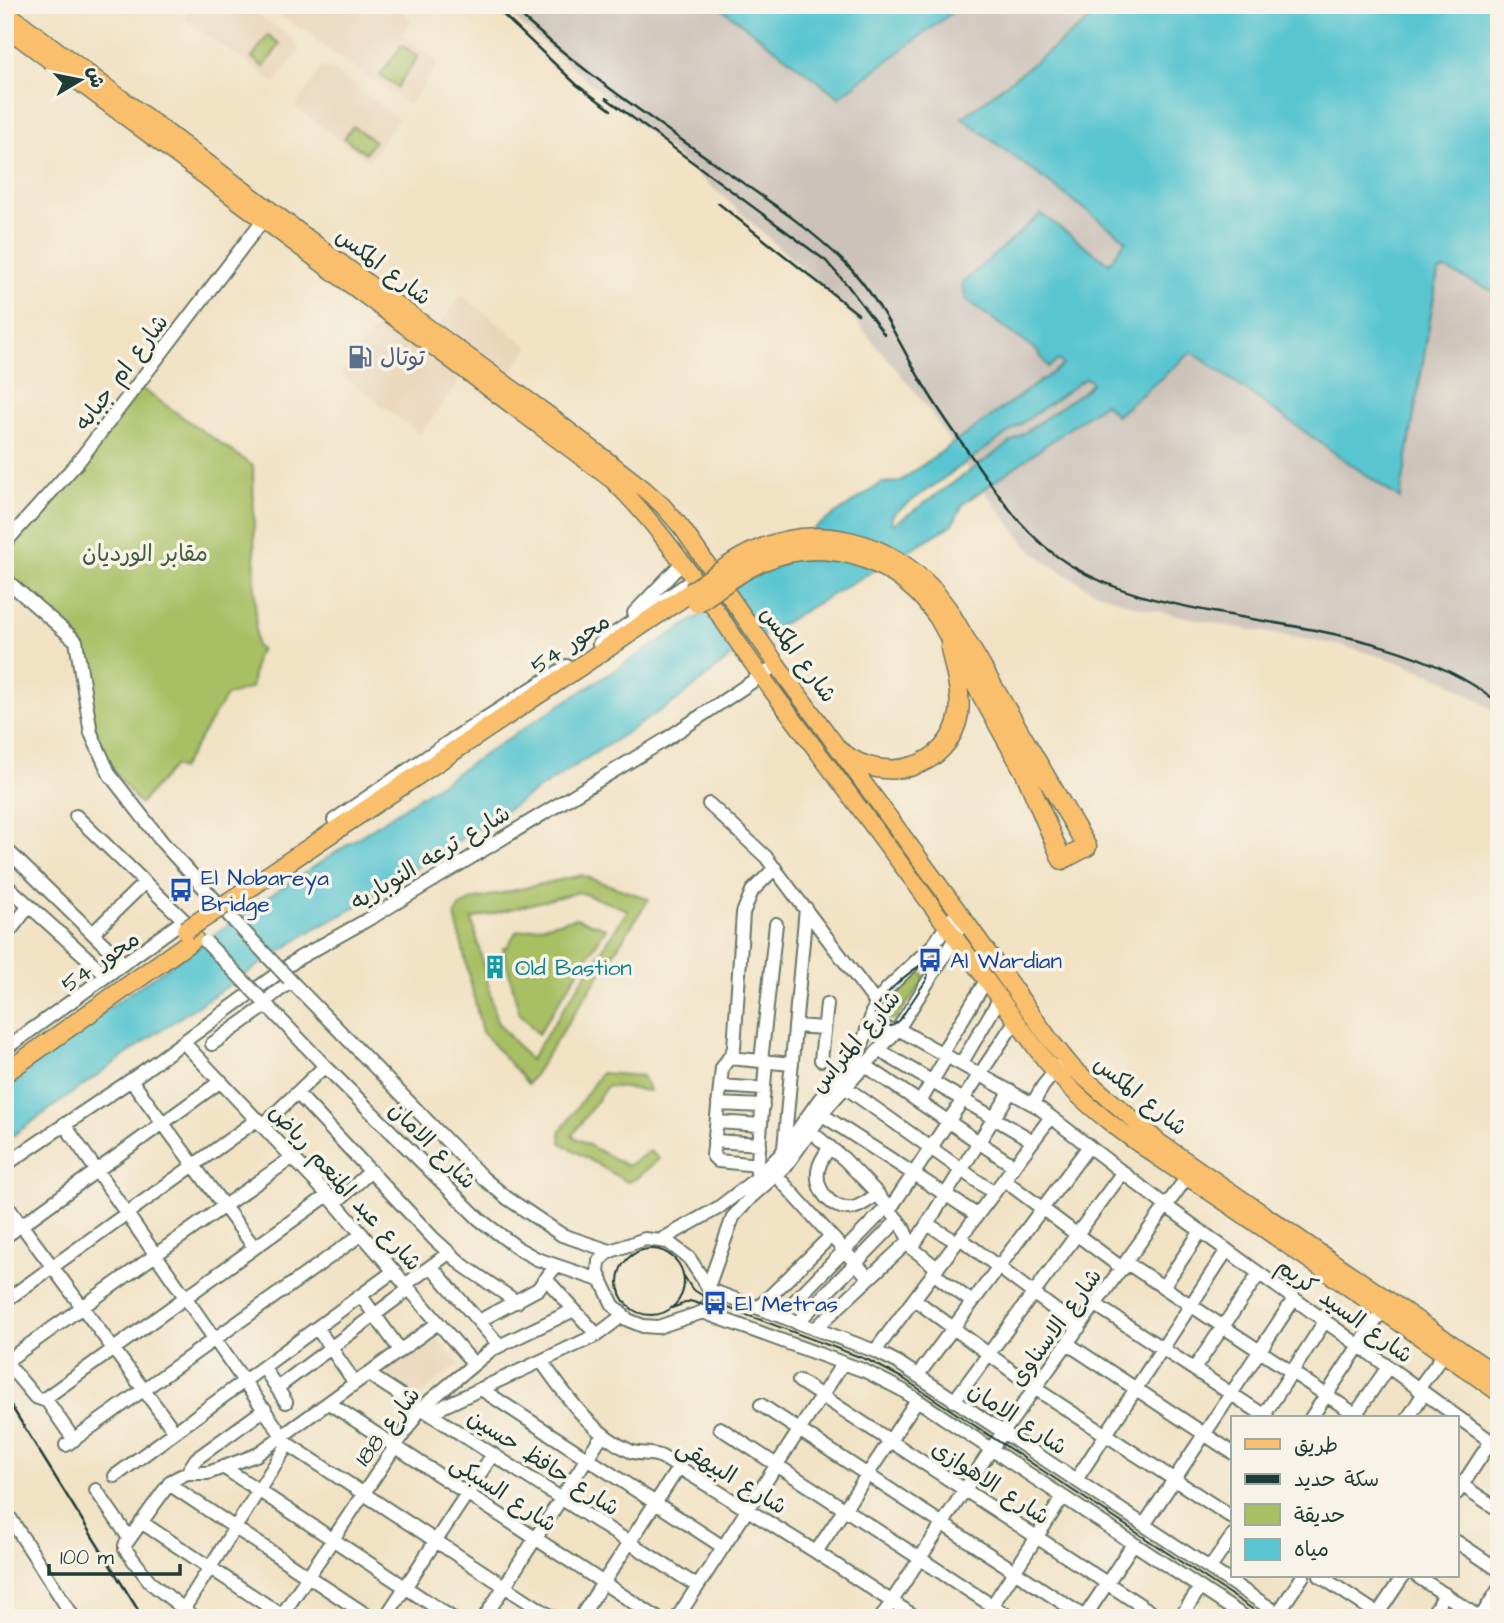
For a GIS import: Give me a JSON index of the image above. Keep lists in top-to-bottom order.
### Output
{
  "streets": {
    "highway": ["محور 54"],
    "main road": ["شارع المكس"],
    "street": [
      "شارع ام جبابه",
      "شارع ترعه النوباريه",
      "شارع المتراس",
      "شارع الامان",
      "شارع عبد المنعم رياض",
      "شارع السيد كريم",
      "شارع الاسناوى",
      "شارع 188",
      "شارع حافظ حسين",
      "شارع البيهقى",
      "شارع الاهوازى",
      "شارع السبكى"
    ]
  },
  "crossings": [
    ["شارع المكس", "شارع ام جبابه"],
    ["شارع المكس", "محور 54"],
    ["شارع المكس", "شارع ترعه النوباريه"],
    ["شارع المكس", "شارع المتراس"],
    ["شارع المكس", "شارع الاسناوى"],
    ["محور 54", "شارع الامان"],
    ["شارع ترعه النوباريه", "شارع عبد المنعم رياض"],
    ["شارع المتراس", "شارع الامان"],
    ["شارع المتراس", "شارع السيد كريم"],
    ["شارع الامان", "شارع الاسناوى"],
    ["شارع عبد المنعم رياض", "شارع 188"],
    ["شارع السيد كريم", "شارع الاسناوى"],
    ["شارع الاسناوى", "شارع البيهقى"],
    ["شارع الاسناوى", "شارع الاهوازى"],
    ["شارع 188", "شارع حافظ حسين"],
    ["شارع 188", "شارع السبكى"]
  ],
  "parks": ["مقابر الورديان"],
  "places": {
    "fuel station": ["توتال"],
    "bus stop": ["El Nobareya Bridge", "Al Wardian", "El Metras"],
    "building": ["Old Bastion"]
  },
  "legend": [
    "طريق",
    "سكة حديد",
    "حديقة",
    "مياه"
  ],
  "scale_bar": "100 m",
  "north": "right"
}
